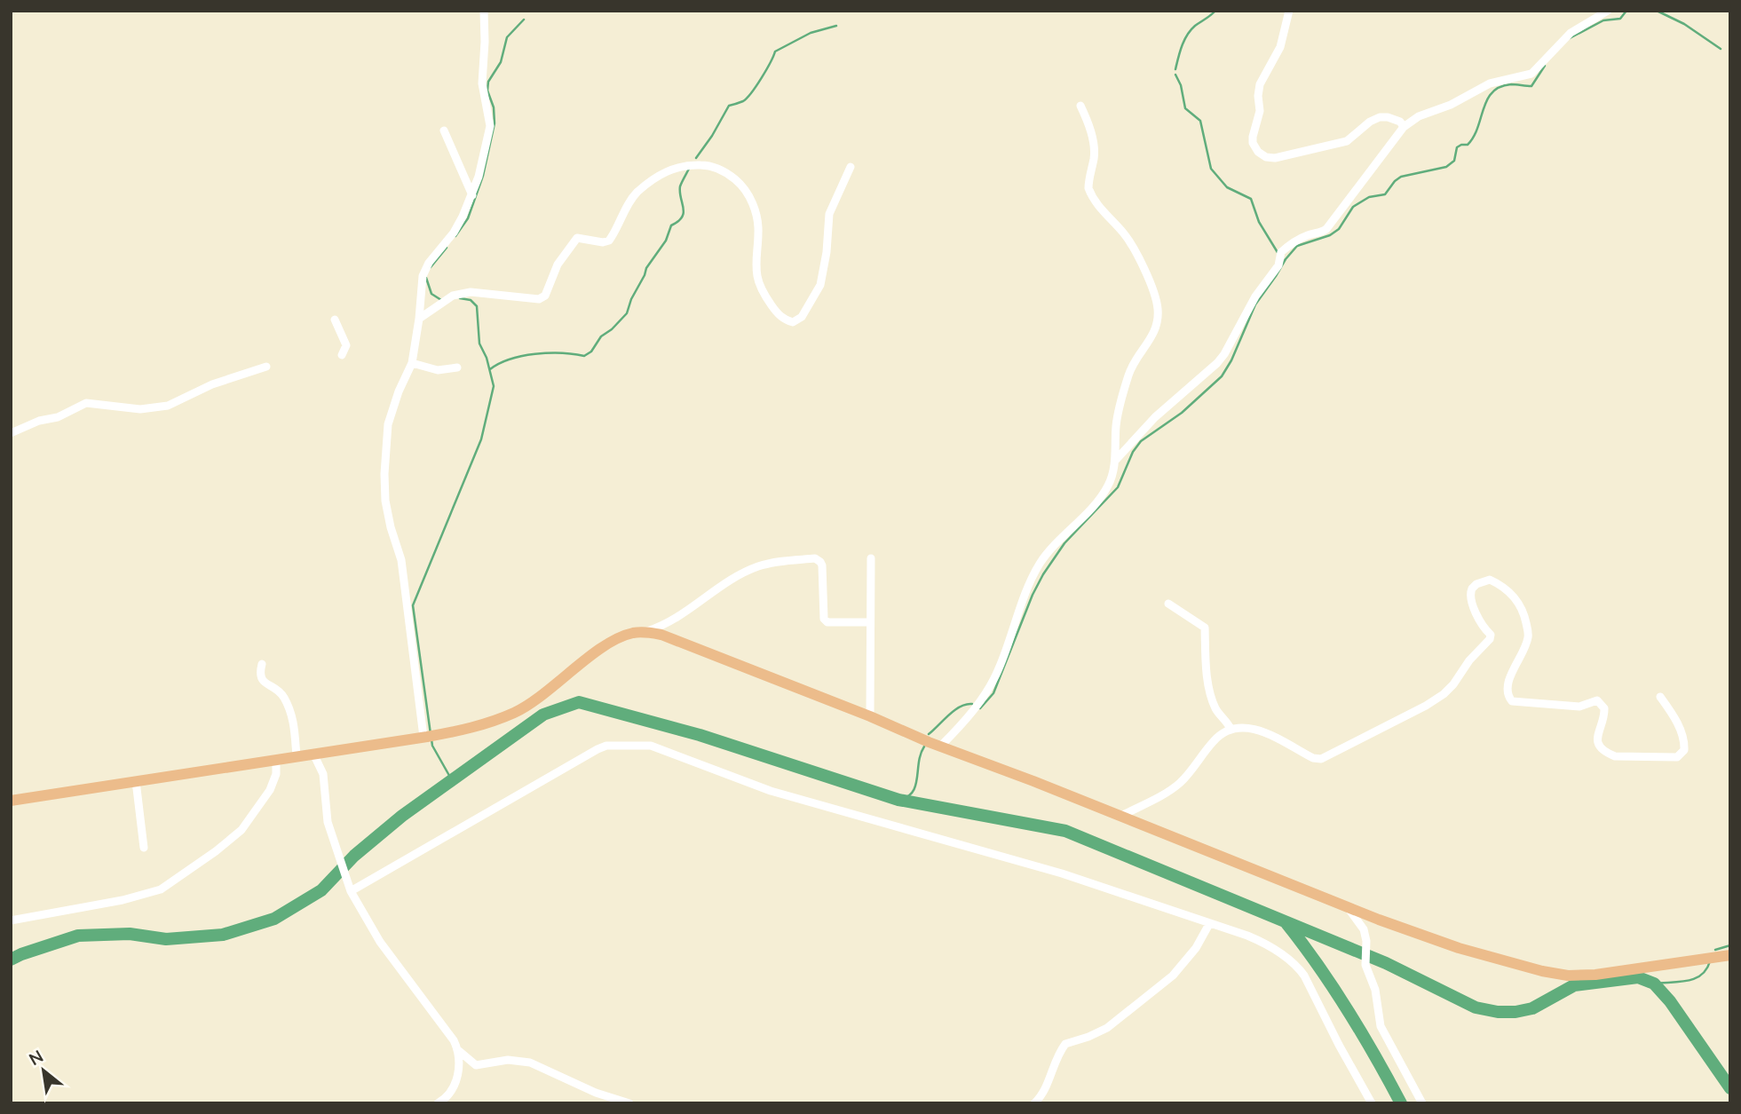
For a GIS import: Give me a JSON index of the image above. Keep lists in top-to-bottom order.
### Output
{
  "north": "top left"
}
